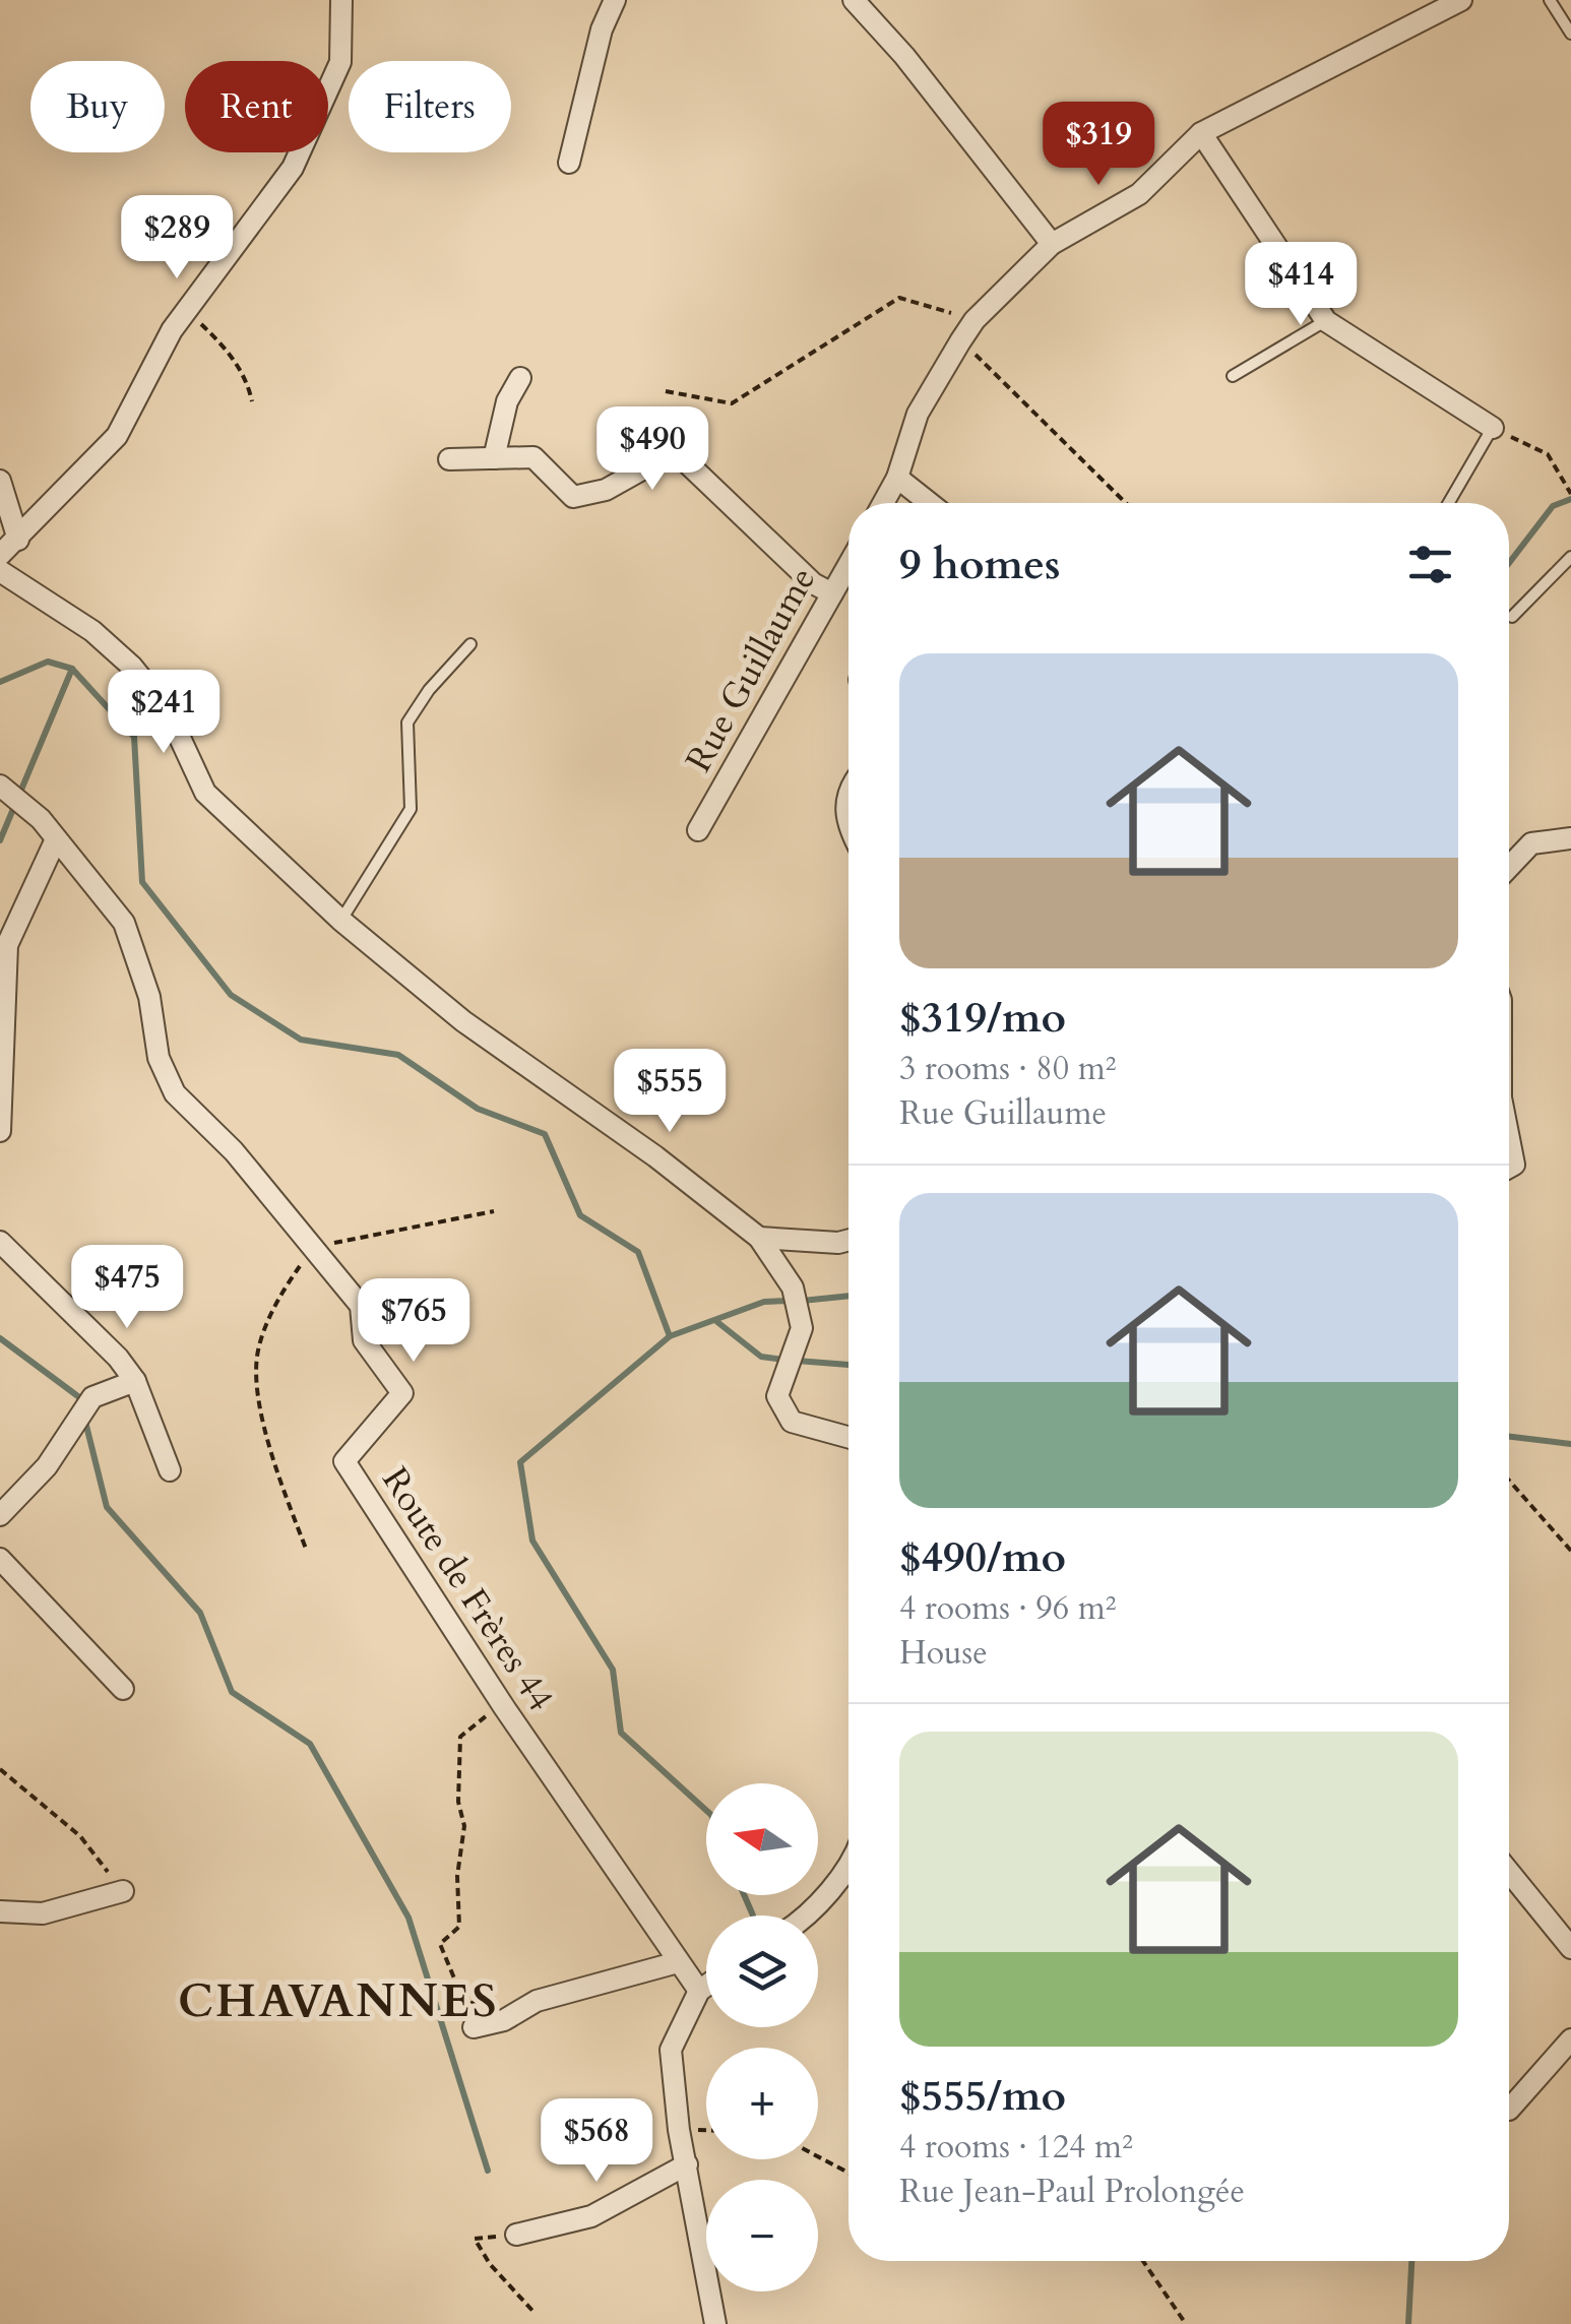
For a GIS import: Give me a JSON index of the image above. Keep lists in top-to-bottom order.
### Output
{
  "streets": {
    "street": ["Rue Guillaume", "Route de Frères 44"]
  },
  "districts": ["CHAVANNES"],
  "north": "left",
  "page": {
    "chip": ["Buy", "Rent", "Filters"],
    "price": [
      "$319",
      "$289",
      "$414",
      "$490",
      "$241",
      "$555",
      "$475",
      "$765",
      "$568"
    ],
    "heading": "9 homes",
    "list": [
      {
        "name": "$319/mo",
        "note": "3 rooms · 80 m² · Rue Guillaume"
      },
      {
        "name": "$490/mo",
        "note": "4 rooms · 96 m² · House"
      },
      {
        "name": "$555/mo",
        "note": "4 rooms · 124 m² · Rue Jean-Paul Prolongée"
      }
    ],
    "map_buttons": ["+", "−"]
  }
}
